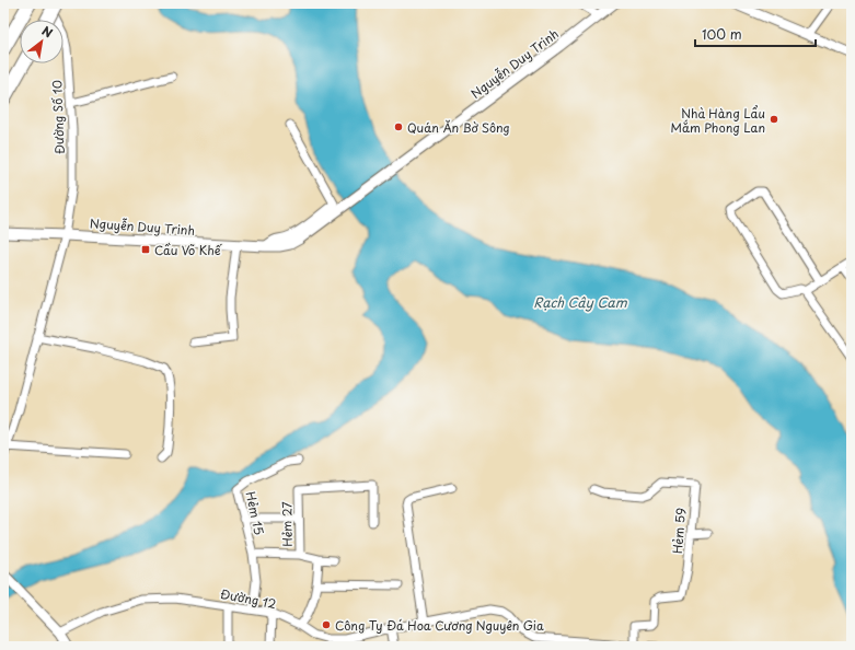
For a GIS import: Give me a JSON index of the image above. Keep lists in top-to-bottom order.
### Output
{
  "streets": {
    "main road": ["Nguyễn Duy Trinh"],
    "street": [
      "Đường Số 10",
      "Hẻm 15",
      "Hẻm 27",
      "Hẻm 59",
      "Đường 12"
    ]
  },
  "crossings": [
    ["Nguyễn Duy Trinh", "Đường Số 10"],
    ["Hẻm 15", "Đường 12"],
    ["Hẻm 59", "Đường 12"]
  ],
  "water": ["Rạch Cây Cam"],
  "places": {
    "other": ["Nhà Hàng Lẩu Mắm Phong Lan", "Quán Ăn Bờ Sông", "Công Ty Đá Hoa Cương Nguyên Gia"],
    "transit": ["Cầu Võ Khế"]
  },
  "scale_bar": "100 m",
  "north": "top right"
}
